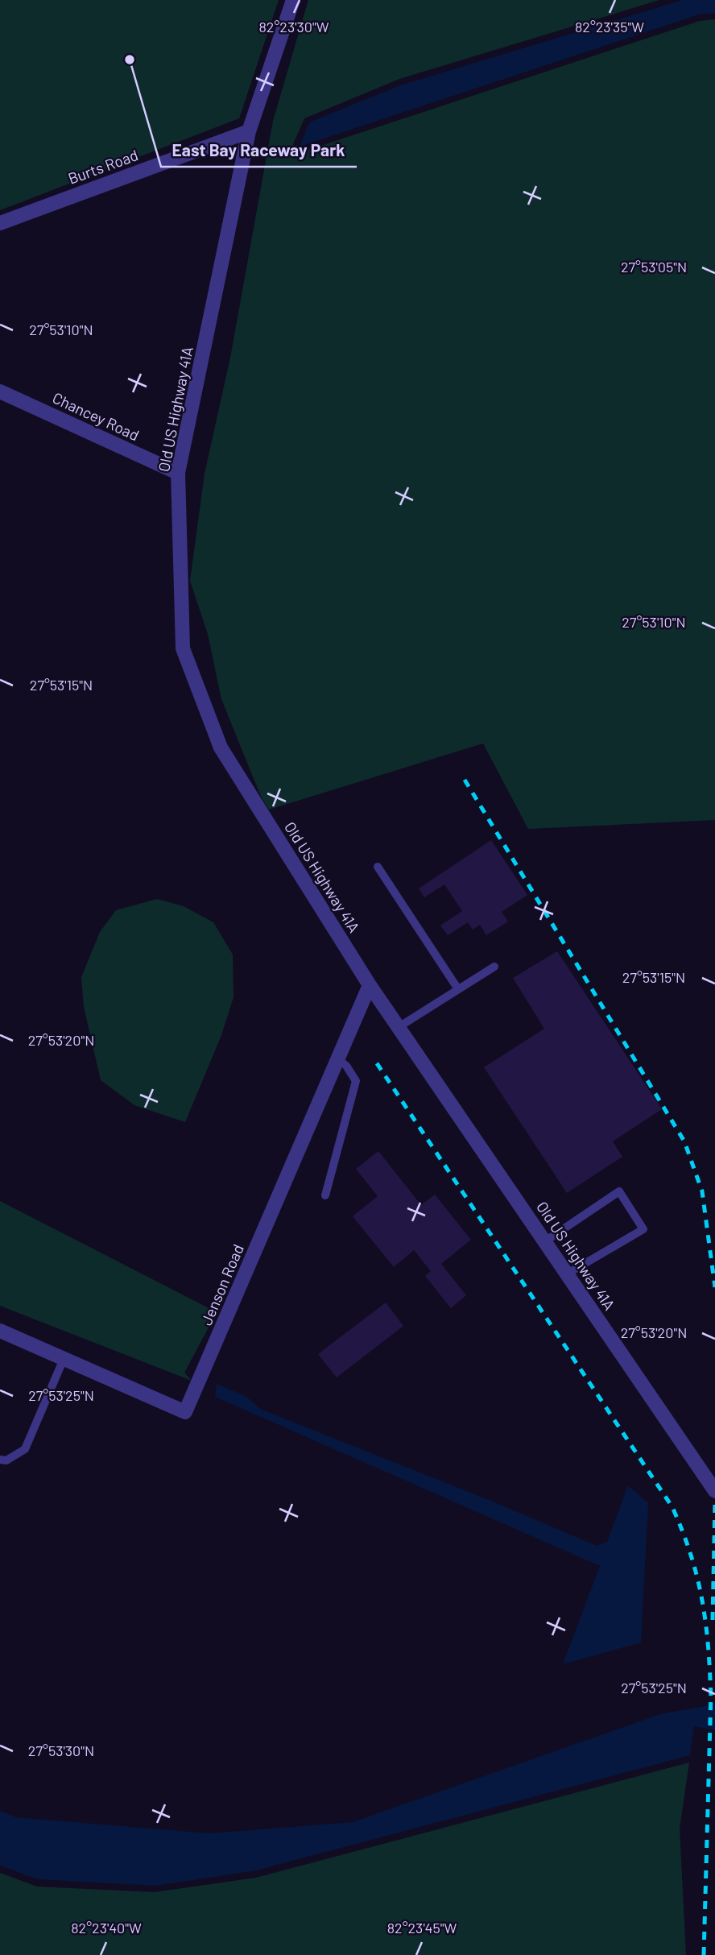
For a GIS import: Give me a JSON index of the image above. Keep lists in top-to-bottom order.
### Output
{
  "streets": {
    "street": [
      "Burts Road",
      "Old US Highway 41A",
      "Chancey Road",
      "Jenson Road"
    ]
  },
  "crossings": [
    ["Burts Road", "Old US Highway 41A"],
    ["Old US Highway 41A", "Chancey Road"],
    ["Old US Highway 41A", "Jenson Road"]
  ],
  "places": ["East Bay Raceway Park"],
  "coordinates": [
    "82°23'30\"W",
    "82°23'35\"W",
    "27°53'05\"N",
    "27°53'10\"N",
    "27°53'15\"N",
    "27°53'20\"N",
    "27°53'25\"N",
    "27°53'30\"N",
    "82°23'40\"W",
    "82°23'45\"W"
  ]
}
